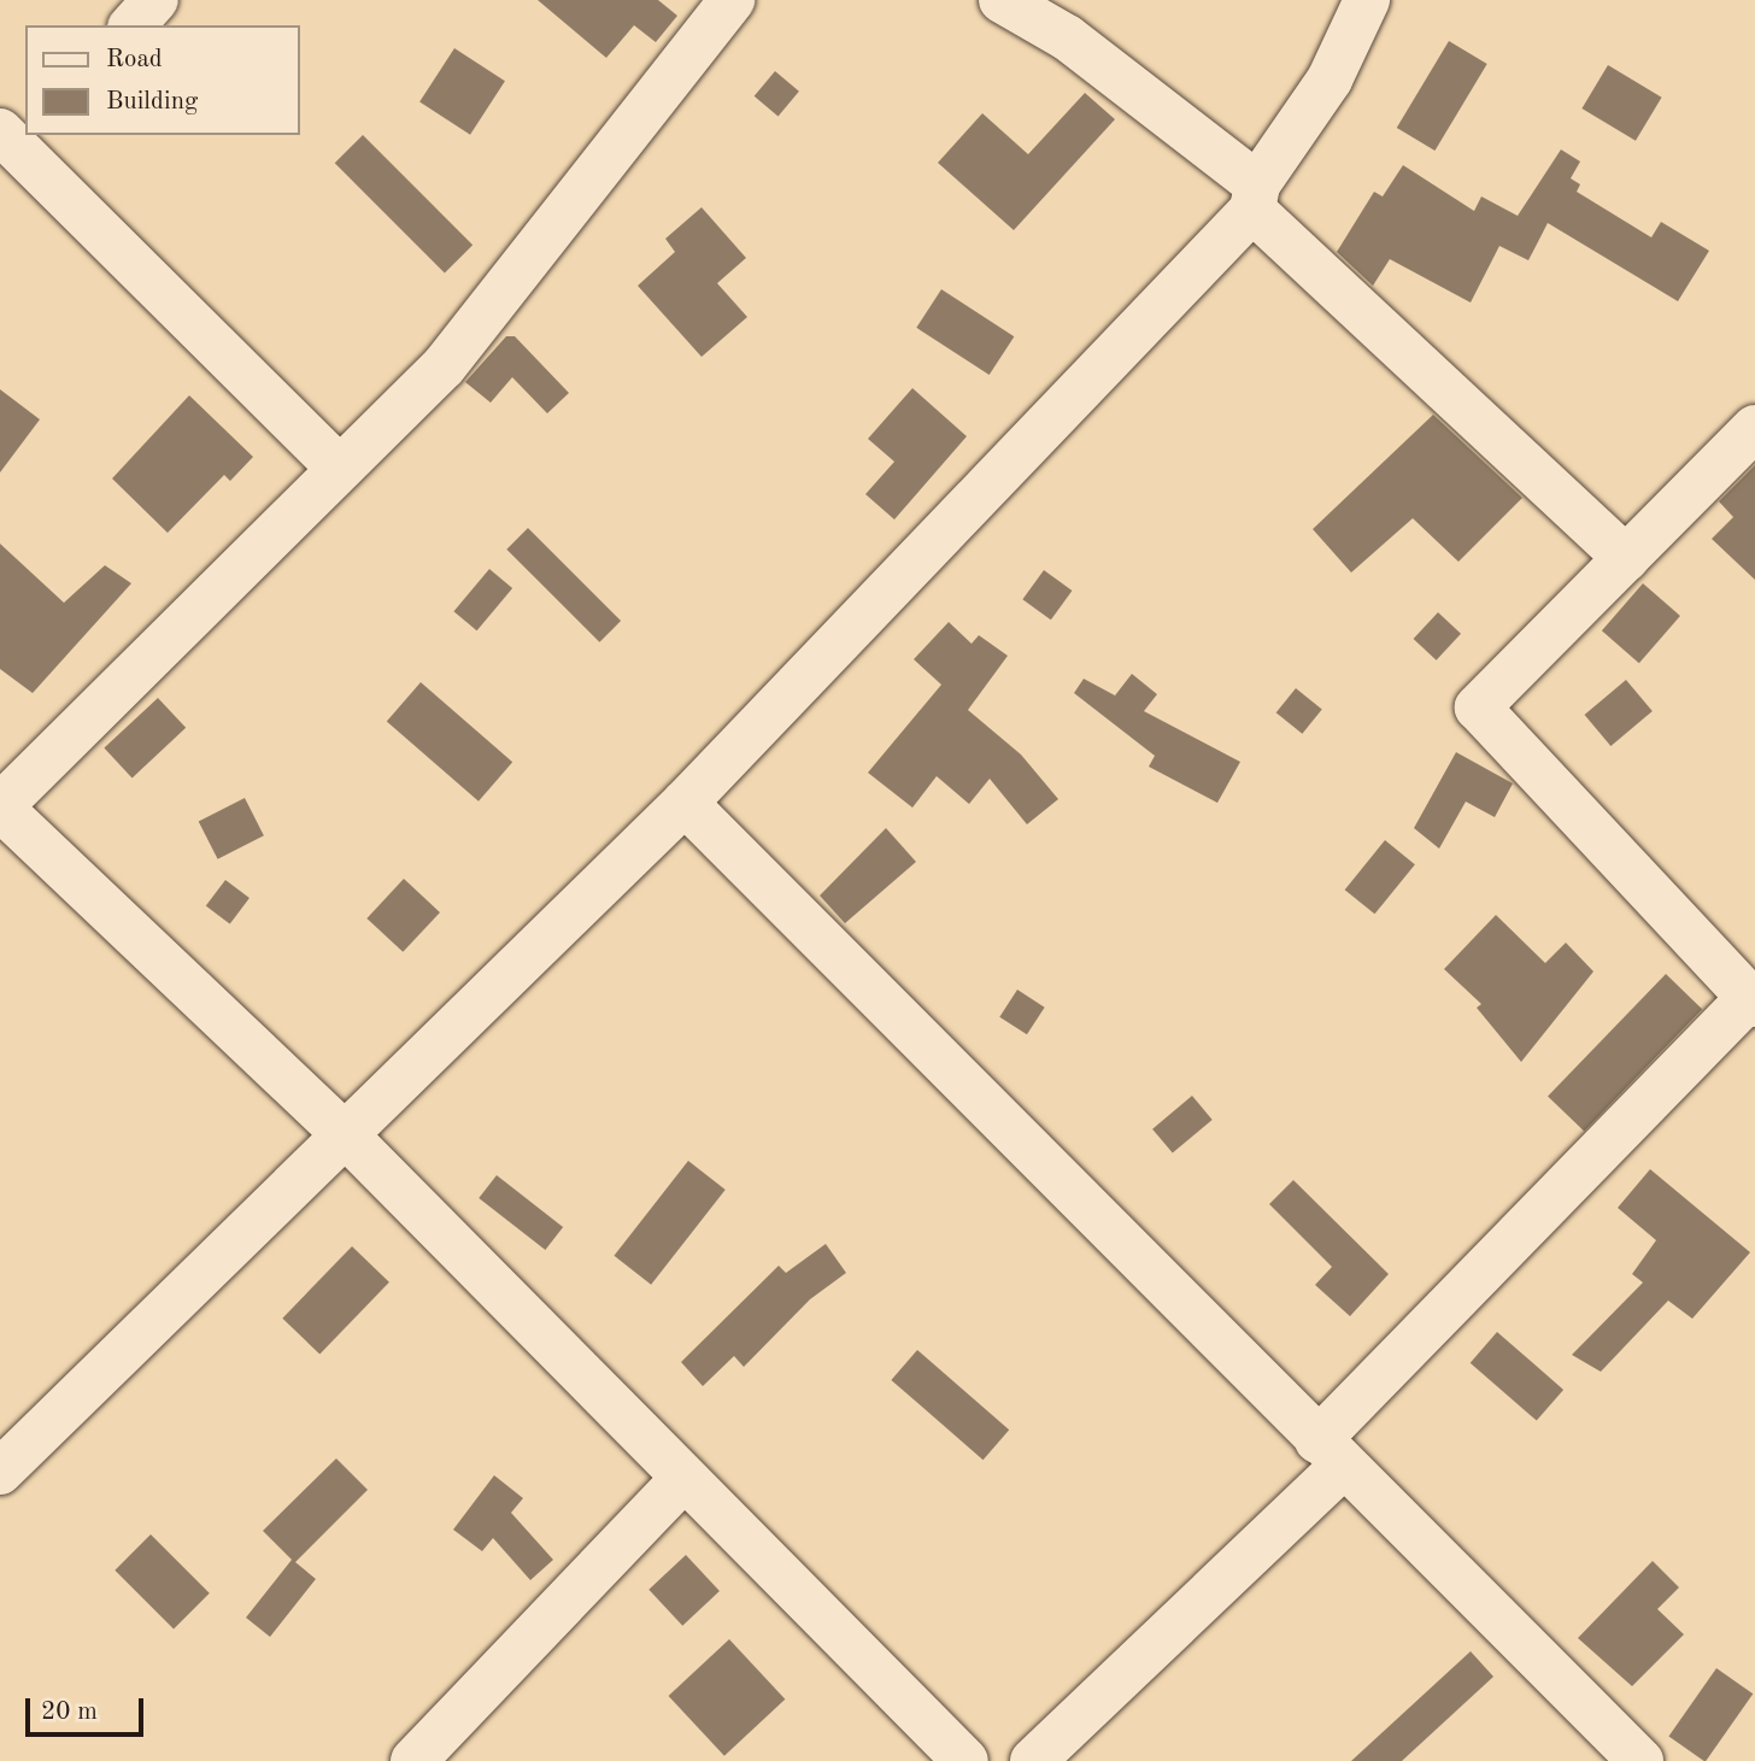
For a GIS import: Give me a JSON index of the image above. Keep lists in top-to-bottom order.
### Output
{
  "legend": ["Road", "Building"],
  "scale_bar": "20 m"
}
